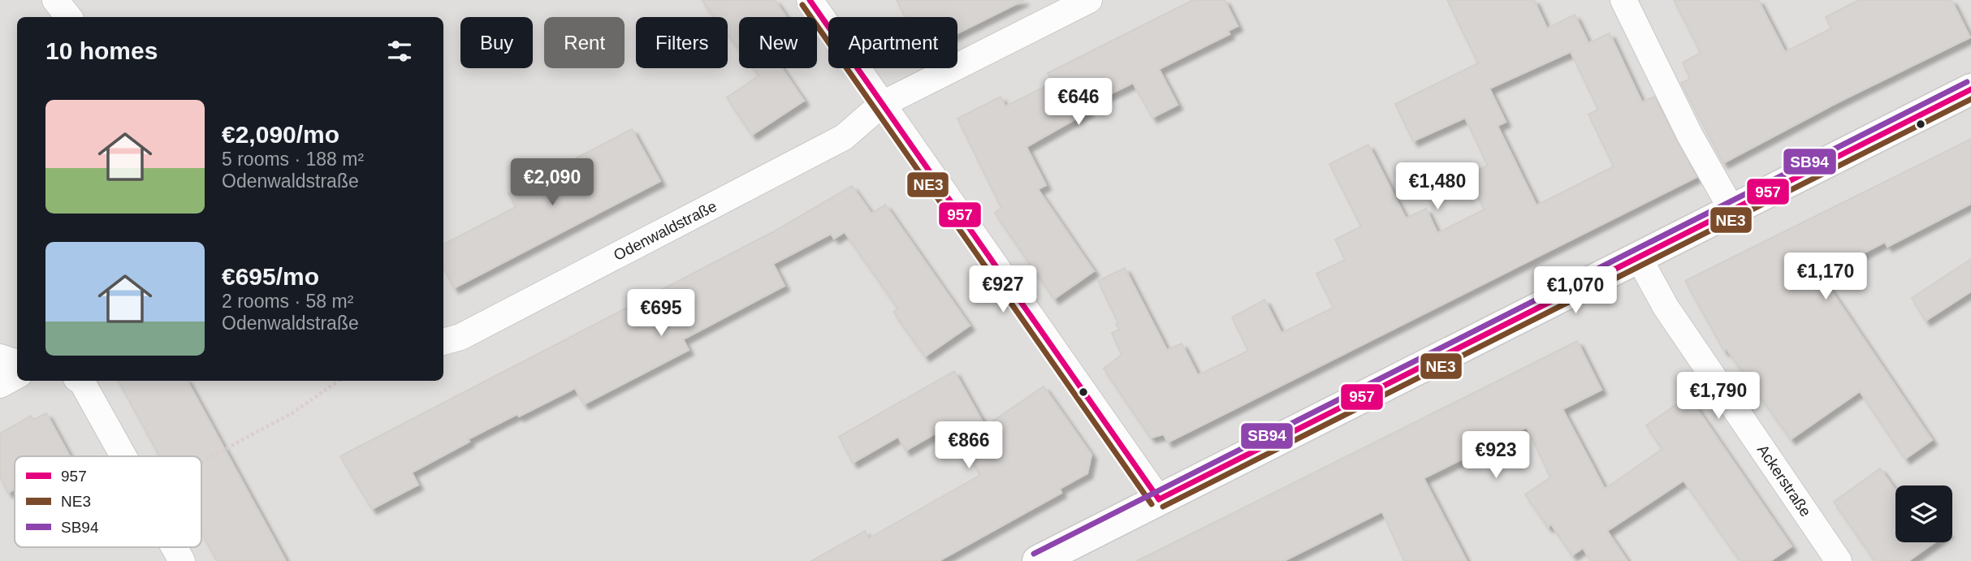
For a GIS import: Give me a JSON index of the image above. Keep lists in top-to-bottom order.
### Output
{
  "streets": {
    "street": ["Odenwaldstraße", "Ackerstraße"]
  },
  "lines": ["transit line 957", "transit line NE3", "transit line SB94"],
  "legend": ["957", "NE3", "SB94"],
  "page": {
    "chip": [
      "Buy",
      "Rent",
      "Filters",
      "New",
      "Apartment"
    ],
    "heading": "10 homes",
    "price": [
      "€646",
      "€2,090",
      "€1,480",
      "€1,170",
      "€927",
      "€1,070",
      "€695",
      "€1,790",
      "€866",
      "€923"
    ],
    "list": [
      {
        "name": "€2,090/mo",
        "note": "5 rooms · 188 m² · Odenwaldstraße"
      },
      {
        "name": "€695/mo",
        "note": "2 rooms · 58 m² · Odenwaldstraße"
      }
    ]
  }
}
